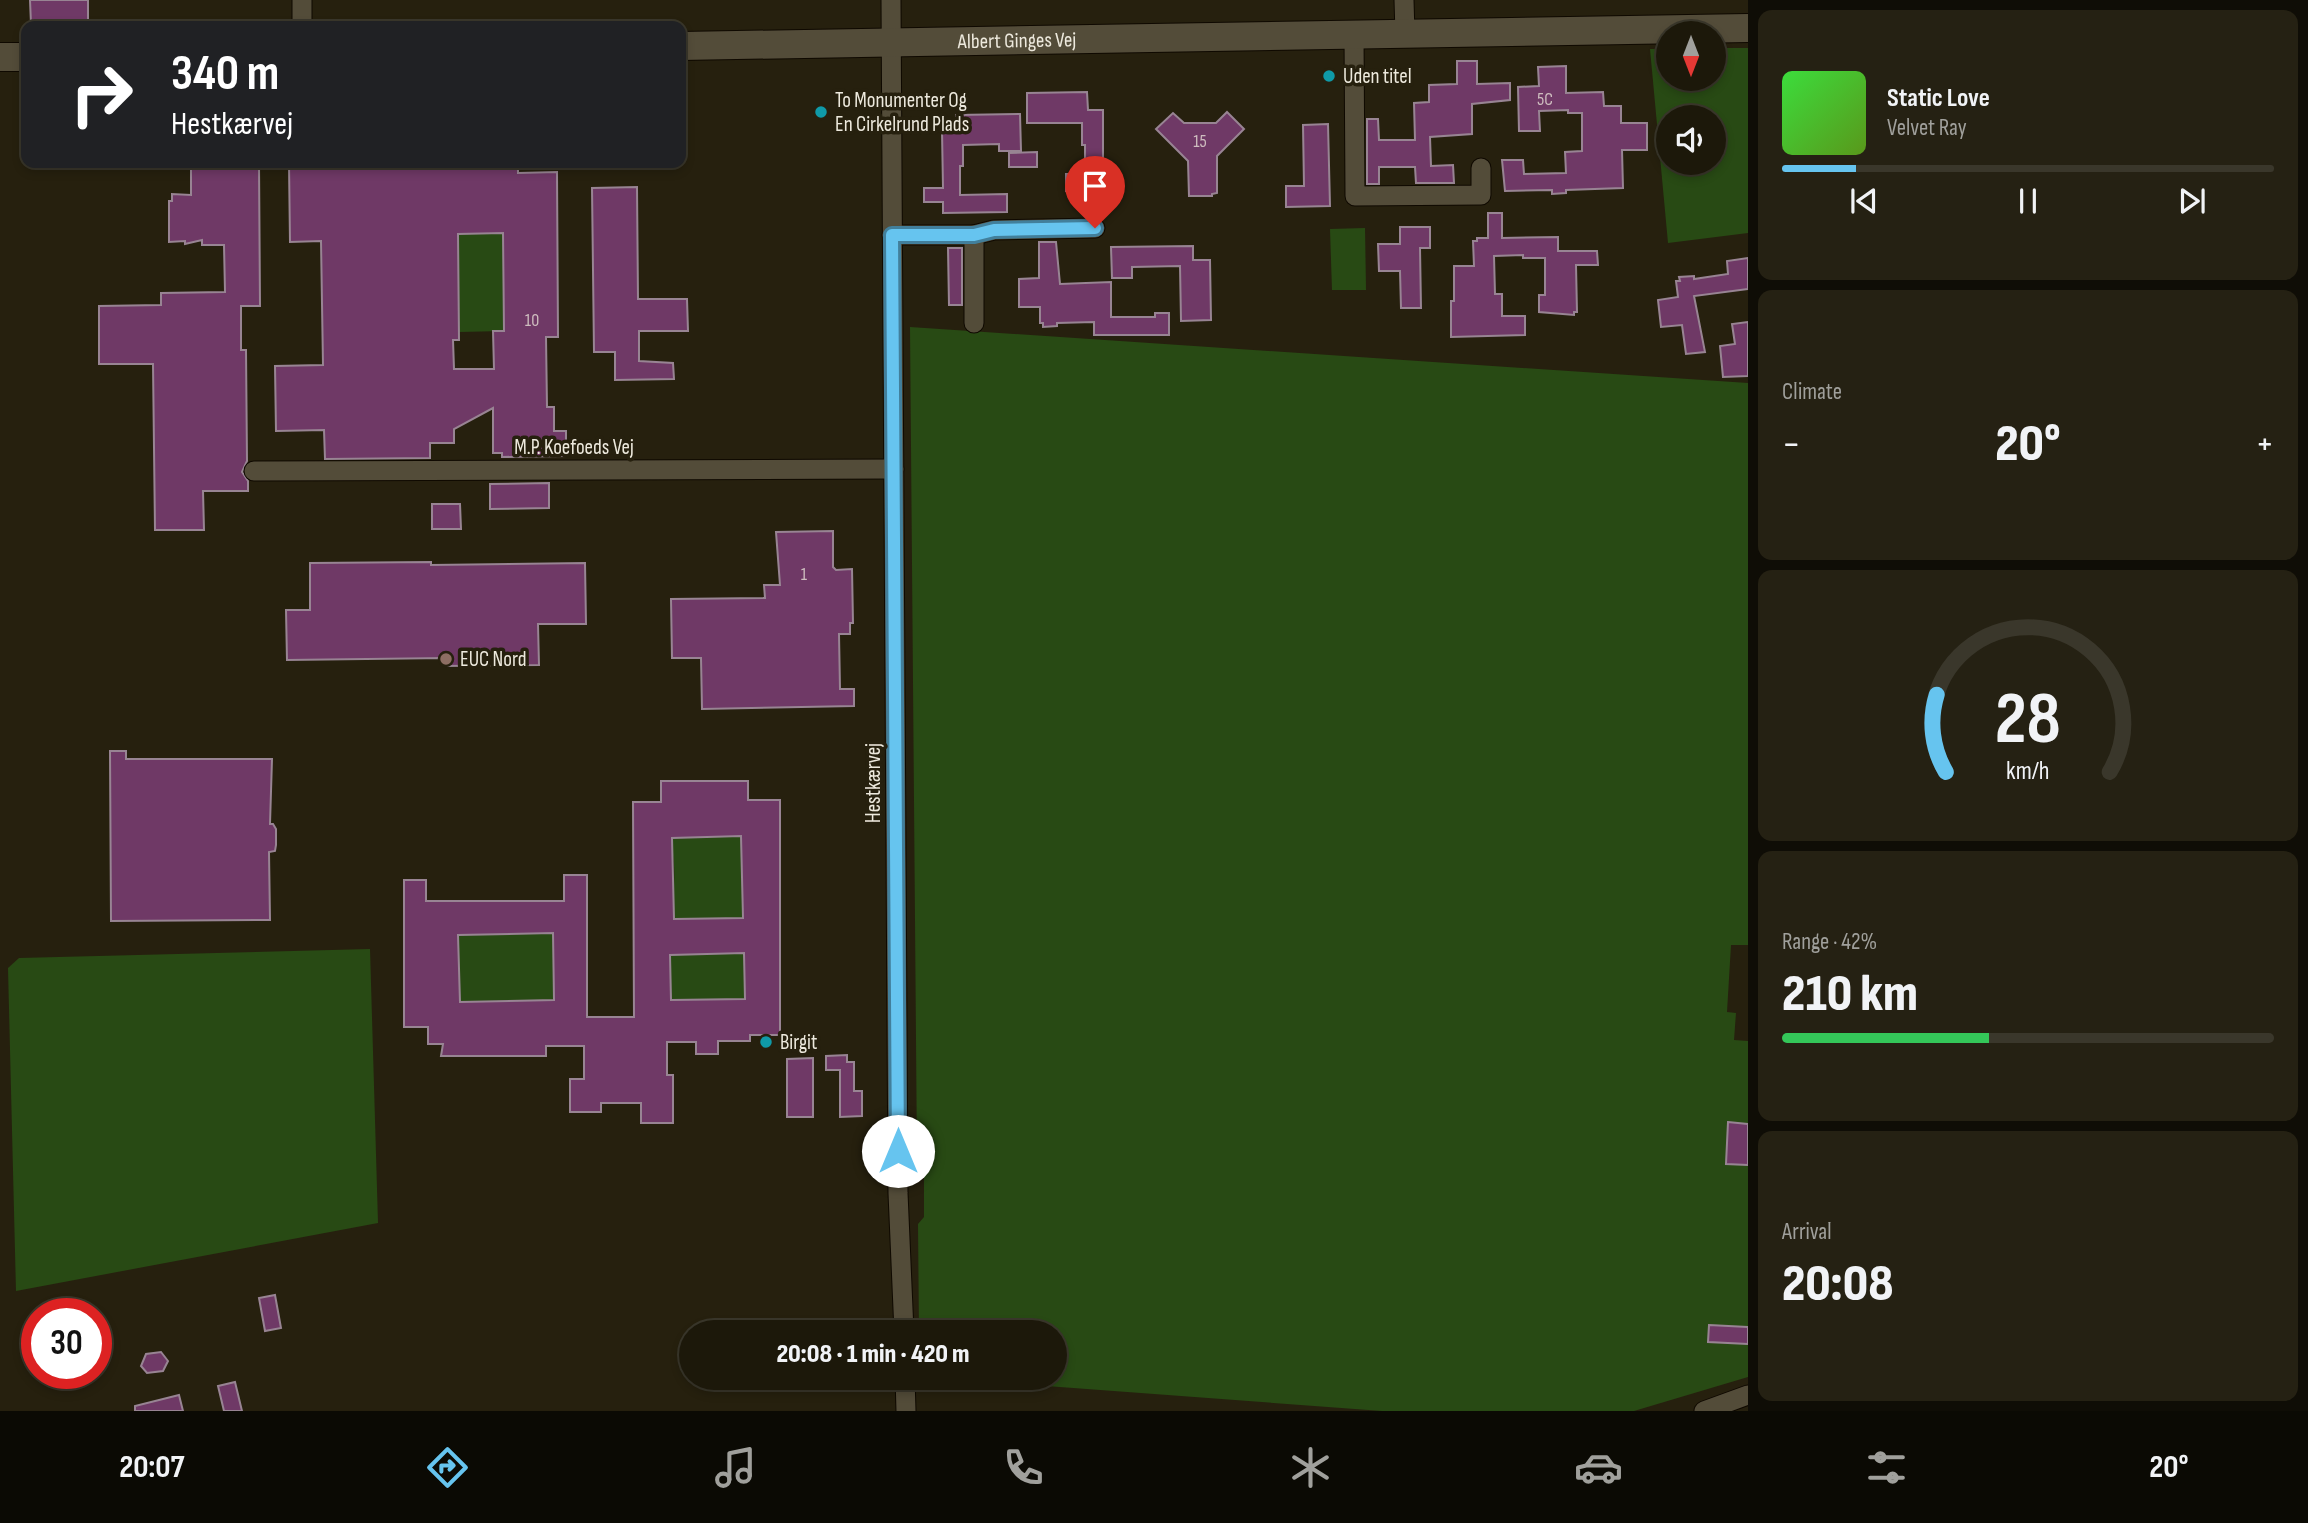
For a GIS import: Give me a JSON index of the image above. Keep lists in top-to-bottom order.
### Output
{
  "streets": {
    "street": ["Albert Ginges Vej", "M.P. Koefoeds Vej", "Hestkærvej"]
  },
  "crossings": [
    ["Albert Ginges Vej", "Hestkærvej"],
    ["M.P. Koefoeds Vej", "Hestkærvej"]
  ],
  "places": [
    "Uden titel",
    "To Monumenter Og En Cirkelrund Plads",
    "EUC Nord",
    "Birgit"
  ],
  "house_numbers": [
    "5C",
    "15",
    "10",
    "1"
  ],
  "north": "bottom",
  "page": {
    "turn": ["340 m", "Hestkærvej"],
    "song": ["Static Love", "Velvet Ray"],
    "tile": [
      "Climate",
      ["Range · 42%", "210 km"],
      ["Arrival", "20:08"]
    ],
    "heat": ["−", "20°", "+"],
    "limit": "30",
    "trip": "20:08 · 1 min · 420 m",
    "tabs": ["20:07", "20°"],
    "gauge": ["28", "km/h"]
  }
}
